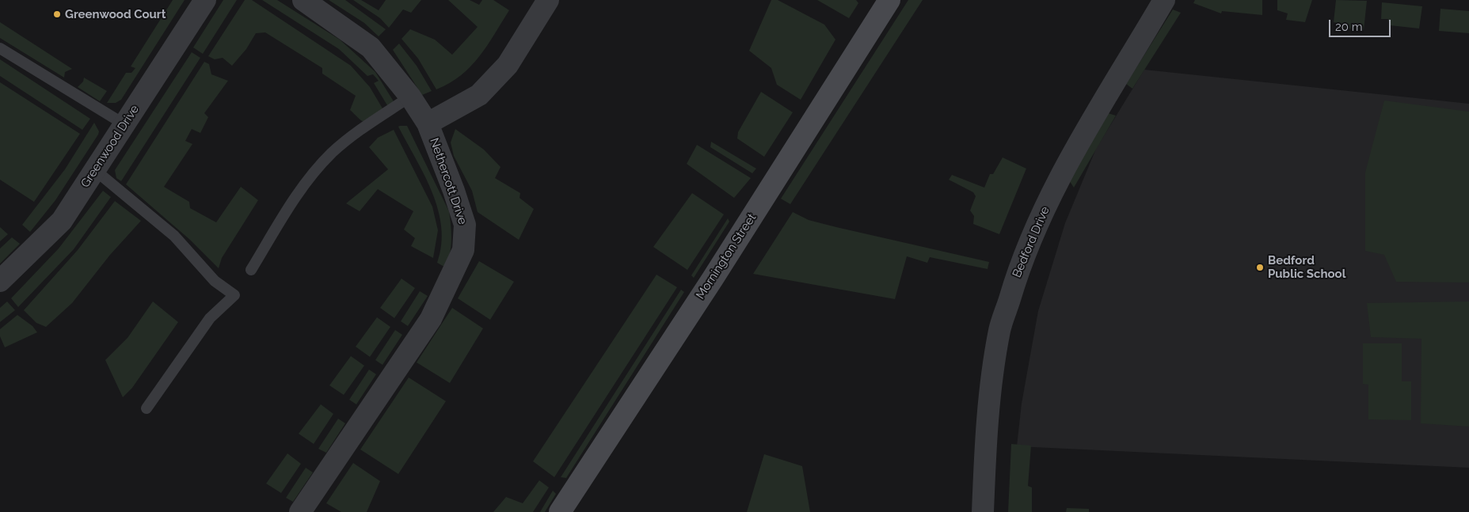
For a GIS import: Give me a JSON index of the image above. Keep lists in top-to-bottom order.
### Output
{
  "streets": {
    "main road": ["Mornington Street"],
    "street": ["Greenwood Drive", "Nethercott Drive", "Bedford Drive"]
  },
  "places": ["Greenwood Court", "Bedford Public School"],
  "scale_bar": "20 m"
}
